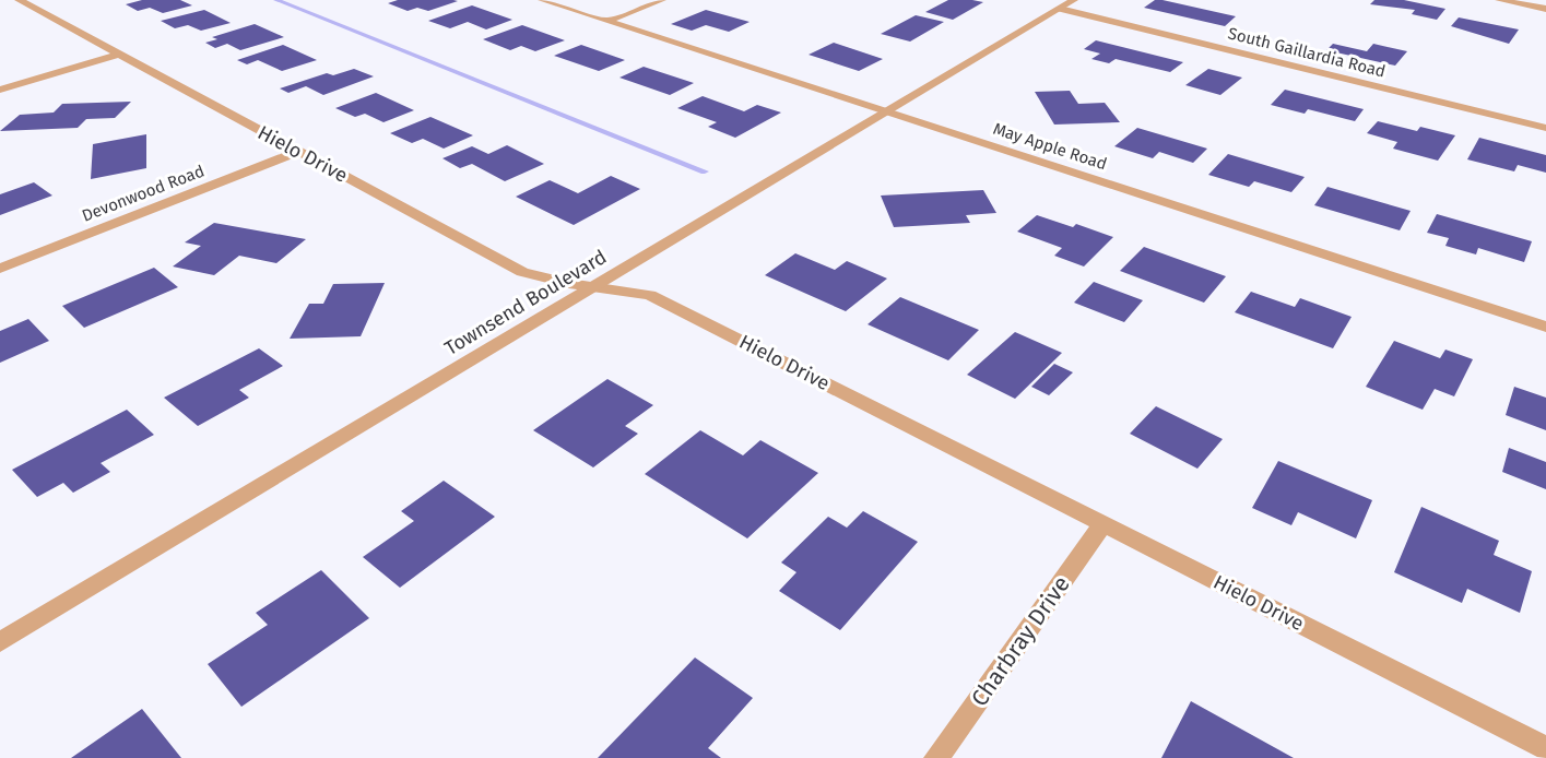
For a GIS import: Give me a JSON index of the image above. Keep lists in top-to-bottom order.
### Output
{
  "streets": {
    "street": [
      "South Gaillardia Road",
      "May Apple Road",
      "Hielo Drive",
      "Devonwood Road",
      "Townsend Boulevard",
      "Charbray Drive"
    ]
  },
  "crossings": [
    ["South Gaillardia Road", "Townsend Boulevard"],
    ["May Apple Road", "Townsend Boulevard"],
    ["Hielo Drive", "Devonwood Road"],
    ["Hielo Drive", "Townsend Boulevard"],
    ["Hielo Drive", "Charbray Drive"]
  ]
}
